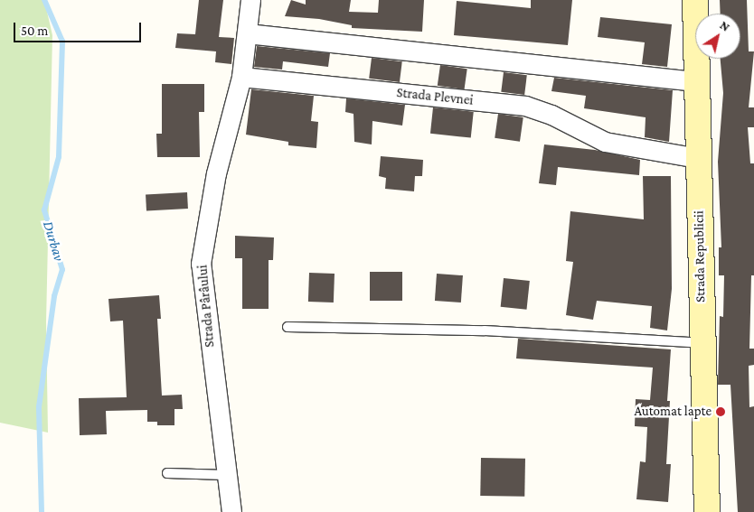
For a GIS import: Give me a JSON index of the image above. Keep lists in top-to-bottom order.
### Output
{
  "streets": {
    "main road": ["Strada Republicii"],
    "street": ["Strada Plevnei", "Strada Pârâului"]
  },
  "crossings": [
    ["Strada Plevnei", "Strada Republicii"],
    ["Strada Plevnei", "Strada Pârâului"]
  ],
  "water": ["Durbav"],
  "places": ["Automat lapte"],
  "scale_bar": "50 m",
  "north": "top right"
}
